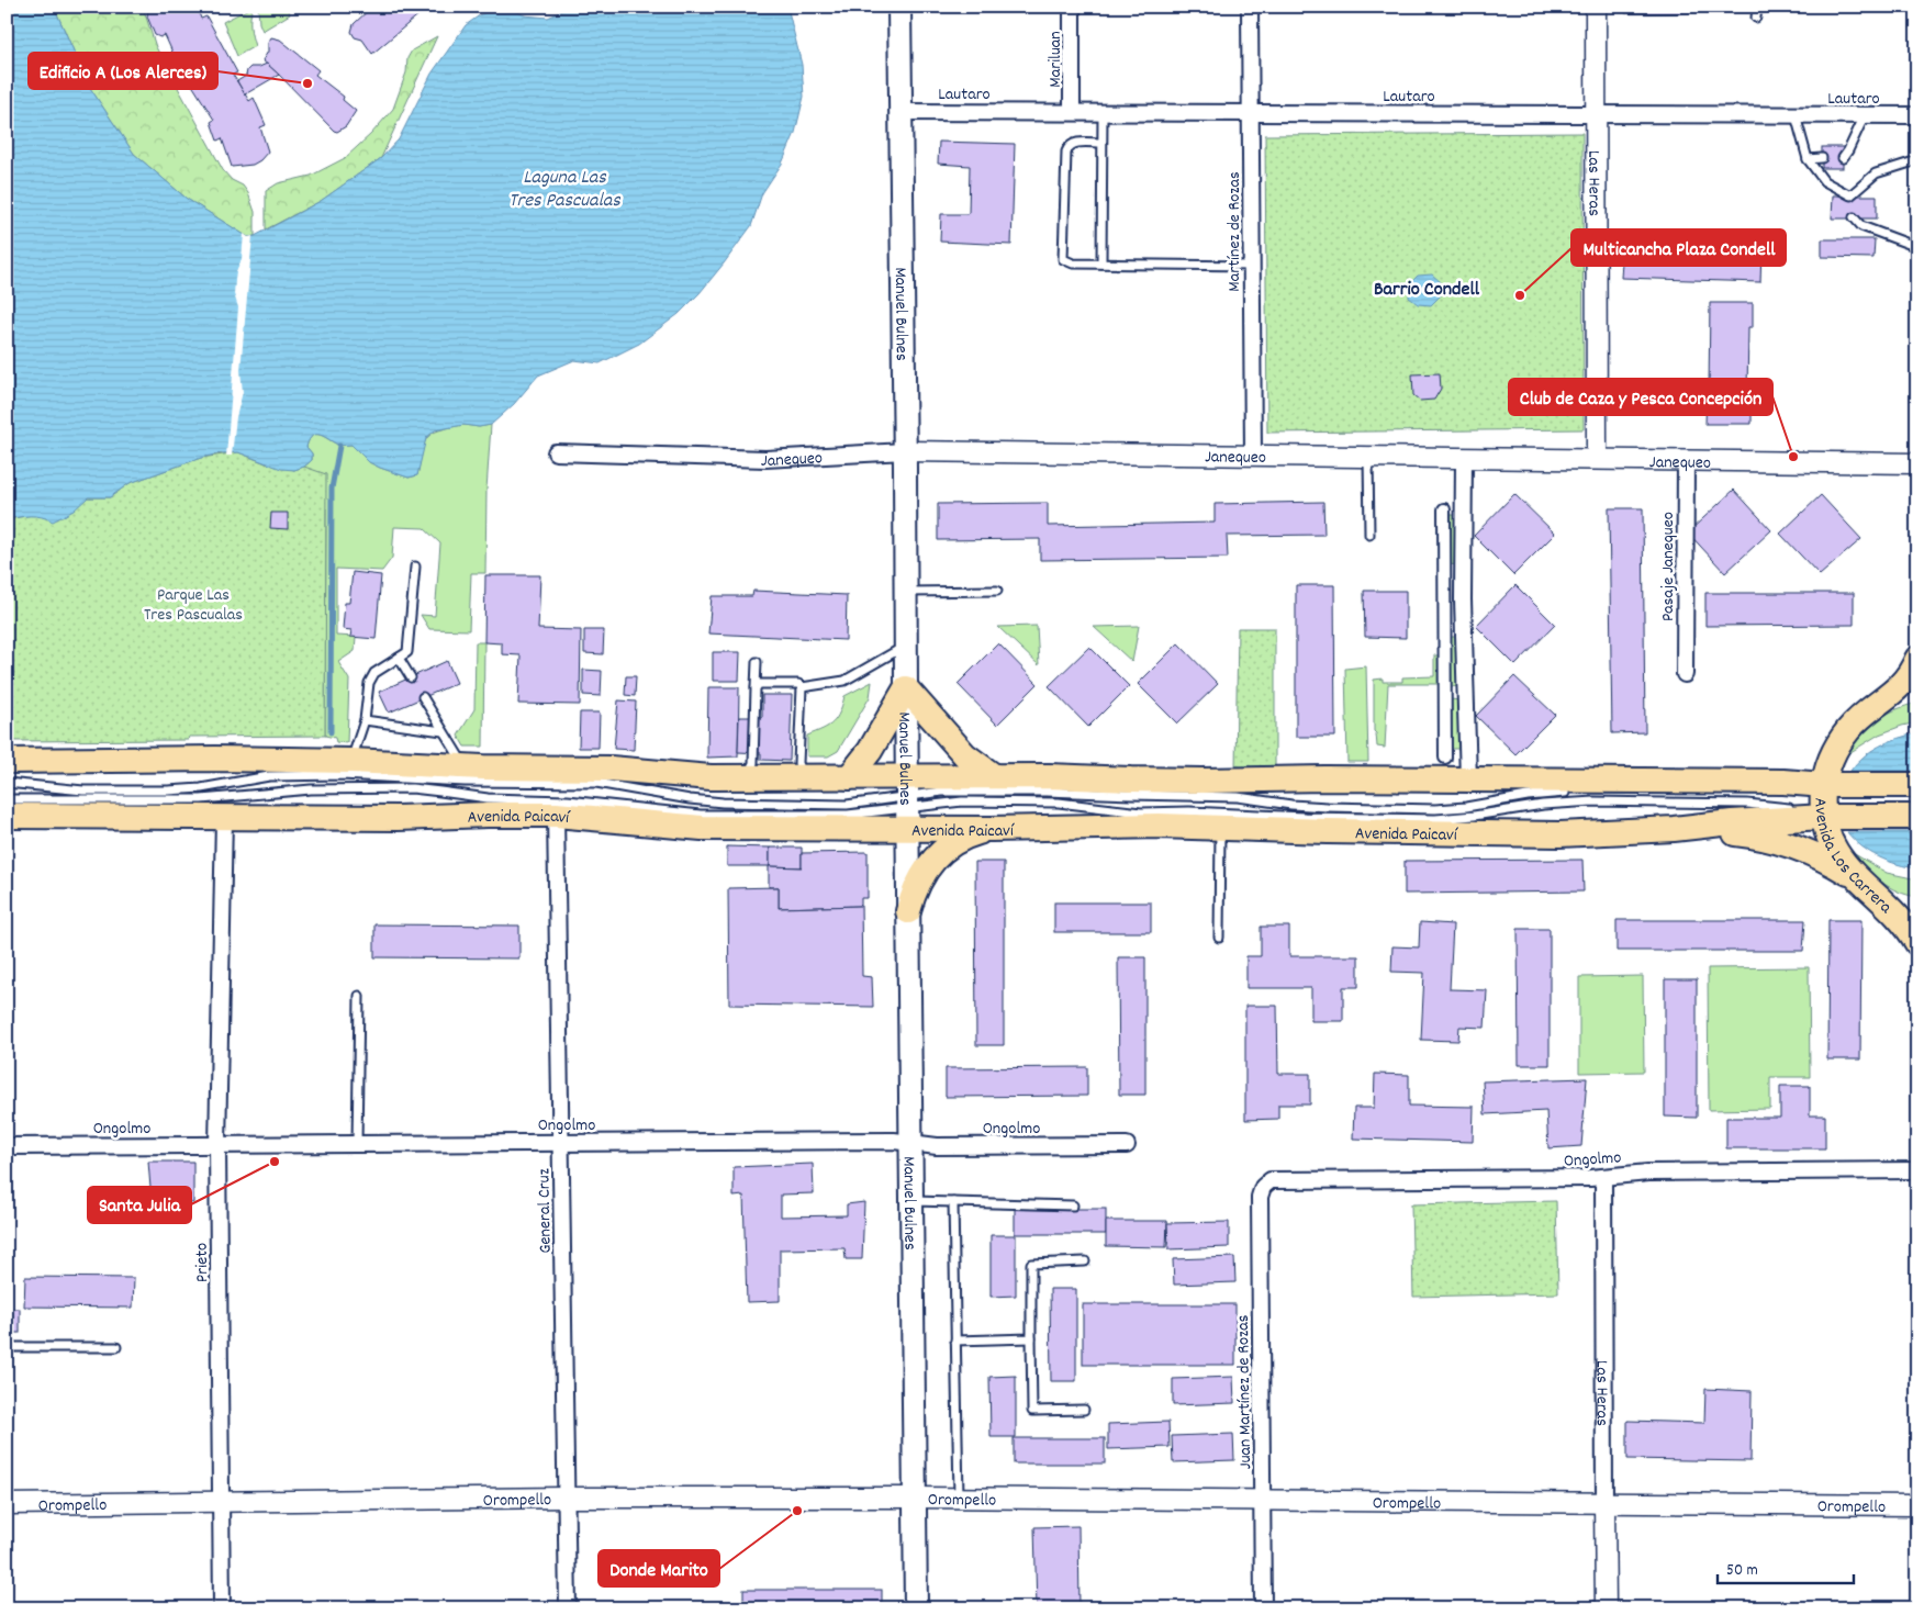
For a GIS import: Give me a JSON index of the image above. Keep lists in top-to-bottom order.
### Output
{
  "streets": {
    "main road": ["Manuel Bulnes", "Avenida Paicaví", "Avenida Los Carrera"],
    "street": [
      "Mariluan",
      "Lautaro",
      "Las Heras",
      "Martínez de Rozas",
      "Janequeo",
      "Pasaje Janequeo",
      "Ongolmo",
      "General Cruz",
      "Prieto",
      "Juan Martínez de Rozas",
      "Orompello"
    ]
  },
  "crossings": [
    ["Mariluan", "Lautaro"],
    ["Lautaro", "Las Heras"],
    ["Lautaro", "Martínez de Rozas"],
    ["Lautaro", "Manuel Bulnes"],
    ["Las Heras", "Janequeo"],
    ["Las Heras", "Ongolmo"],
    ["Las Heras", "Orompello"],
    ["Martínez de Rozas", "Janequeo"],
    ["Manuel Bulnes", "Janequeo"],
    ["Manuel Bulnes", "Avenida Paicaví"],
    ["Manuel Bulnes", "Ongolmo"],
    ["Manuel Bulnes", "Orompello"],
    ["Janequeo", "Pasaje Janequeo"],
    ["Avenida Paicaví", "Avenida Los Carrera"],
    ["Avenida Paicaví", "General Cruz"],
    ["Avenida Paicaví", "Prieto"],
    ["Ongolmo", "General Cruz"],
    ["Ongolmo", "Prieto"],
    ["Ongolmo", "Juan Martínez de Rozas"],
    ["General Cruz", "Orompello"],
    ["Prieto", "Orompello"],
    ["Juan Martínez de Rozas", "Orompello"]
  ],
  "districts": ["Barrio Condell"],
  "water": ["Laguna Las Tres Pascualas"],
  "parks": ["Parque Las Tres Pascualas"],
  "places": [
    "Edificio A (Los Alerces)",
    "Multicancha Plaza Condell",
    "Club de Caza y Pesca Concepción",
    "Santa Julia",
    "Donde Marito"
  ],
  "scale_bar": "50 m"
}
